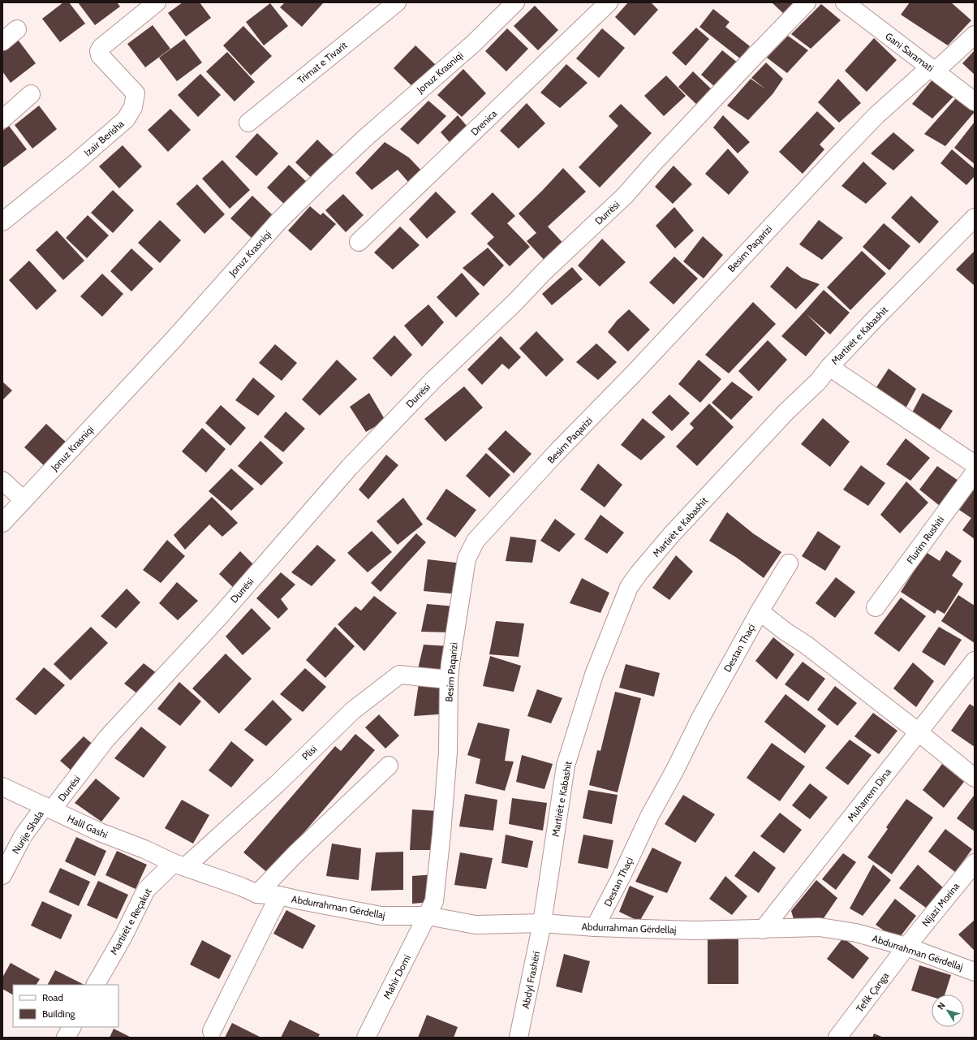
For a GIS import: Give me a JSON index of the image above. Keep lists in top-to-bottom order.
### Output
{
  "streets": {
    "street": [
      "Gani Saramati",
      "Trimat e Tivarit",
      "Jonuz Krasniqi",
      "Drenica",
      "Izair Berisha",
      "Durrësi",
      "Besim Paqarizi",
      "Martirët e Kabashit",
      "Flurim Rushiti",
      "Destan Thaçi",
      "Plisi",
      "Muharrem Dina",
      "Halil Gashi",
      "Nurije Shala",
      "Nijazi Morina",
      "Abdurrahman Gërdellaj",
      "Martirët e Reçakut",
      "Mahir Domi",
      "Abdyl Frashëri",
      "Tefik Çanga"
    ]
  },
  "crossings": [
    ["Gani Saramati", "Besim Paqarizi"],
    ["Durrësi", "Halil Gashi"],
    ["Durrësi", "Nurije Shala"],
    ["Besim Paqarizi", "Plisi"],
    ["Besim Paqarizi", "Abdurrahman Gërdellaj"],
    ["Besim Paqarizi", "Mahir Domi"],
    ["Martirët e Kabashit", "Abdurrahman Gërdellaj"],
    ["Martirët e Kabashit", "Abdyl Frashëri"],
    ["Destan Thaçi", "Muharrem Dina"],
    ["Destan Thaçi", "Abdurrahman Gërdellaj"],
    ["Plisi", "Halil Gashi"],
    ["Plisi", "Abdurrahman Gërdellaj"],
    ["Plisi", "Martirët e Reçakut"],
    ["Muharrem Dina", "Abdurrahman Gërdellaj"],
    ["Halil Gashi", "Nurije Shala"],
    ["Halil Gashi", "Abdurrahman Gërdellaj"],
    ["Halil Gashi", "Martirët e Reçakut"],
    ["Nijazi Morina", "Abdurrahman Gërdellaj"],
    ["Nijazi Morina", "Tefik Çanga"],
    ["Abdurrahman Gërdellaj", "Martirët e Reçakut"],
    ["Abdurrahman Gërdellaj", "Mahir Domi"],
    ["Abdurrahman Gërdellaj", "Abdyl Frashëri"],
    ["Abdurrahman Gërdellaj", "Tefik Çanga"]
  ],
  "legend": ["Road", "Building"],
  "north": "top left"
}
